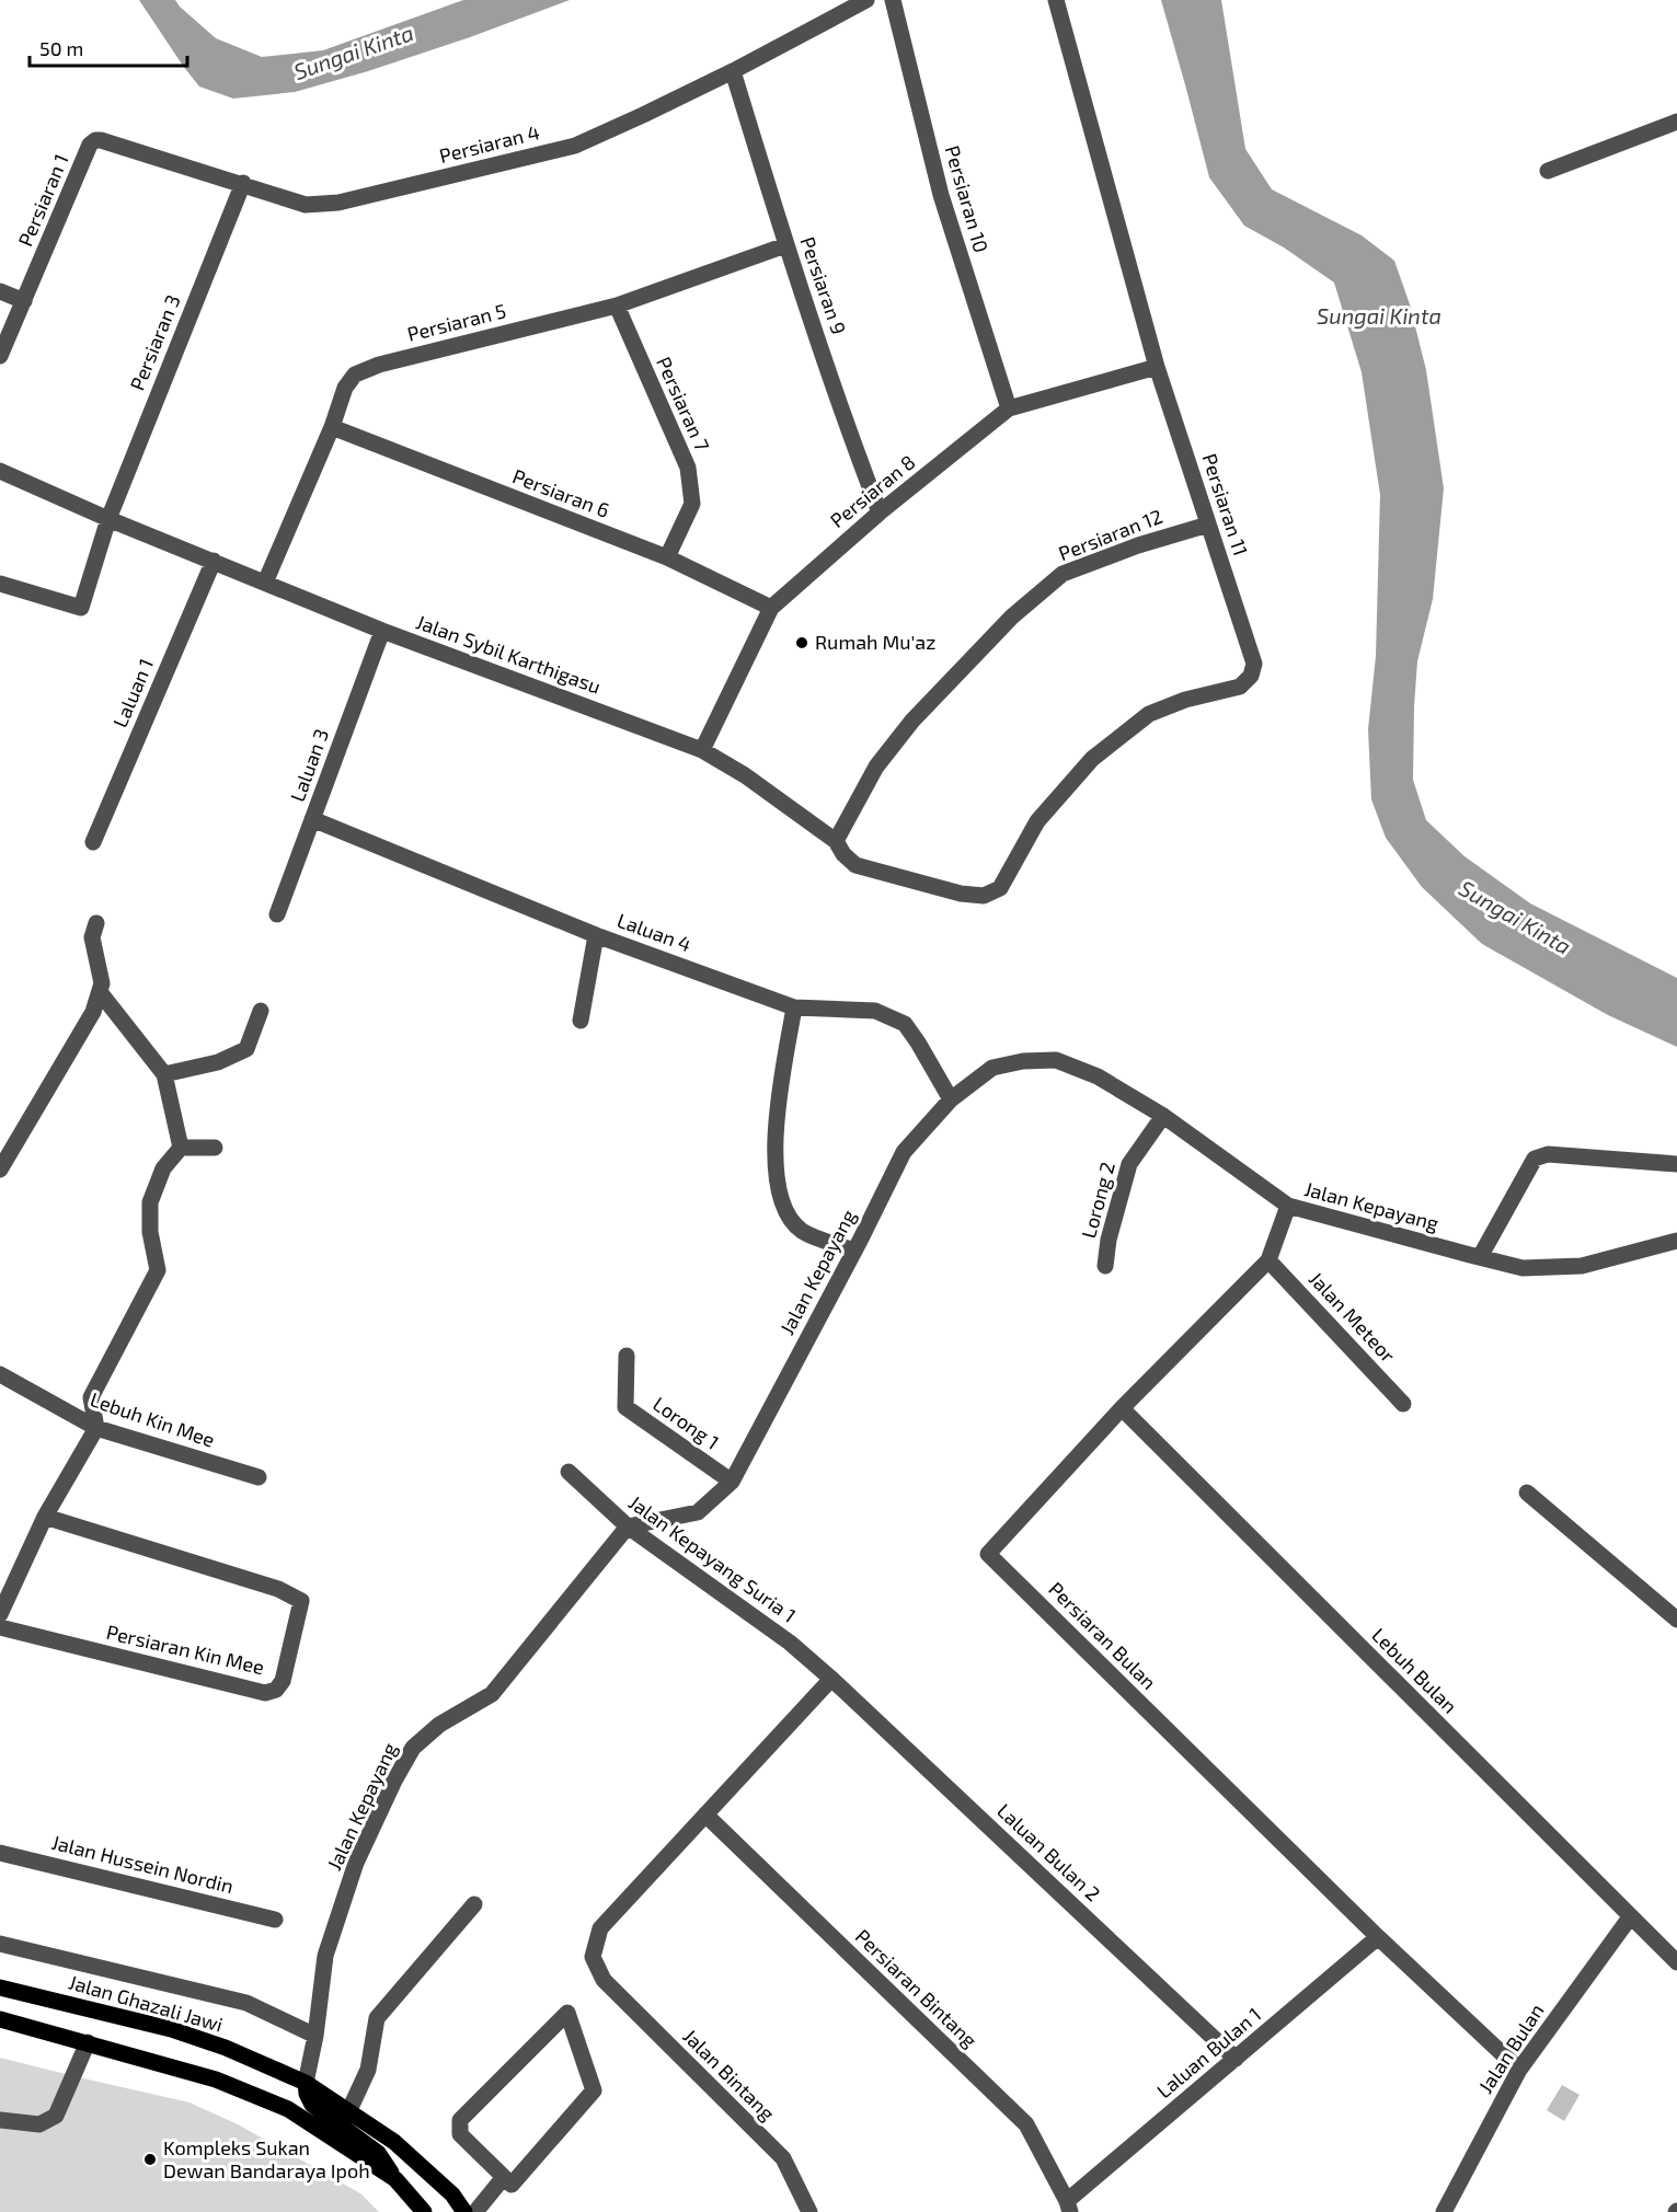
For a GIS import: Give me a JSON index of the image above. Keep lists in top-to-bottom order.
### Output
{
  "streets": {
    "main road": ["Jalan Ghazali Jawi"],
    "street": [
      "Persiaran 4",
      "Persiaran 10",
      "Persiaran 1",
      "Persiaran 9",
      "Persiaran 5",
      "Persiaran 3",
      "Persiaran 7",
      "Persiaran 8",
      "Persiaran 6",
      "Persiaran 11",
      "Persiaran 12",
      "Jalan Sybil Karthigasu",
      "Laluan 1",
      "Laluan 3",
      "Laluan 4",
      "Lorong 2",
      "Jalan Kepayang",
      "Jalan Meteor",
      "Lebuh Kin Mee",
      "Lorong 1",
      "Jalan Kepayang Suria 1",
      "Persiaran Bulan",
      "Persiaran Kin Mee",
      "Lebuh Bulan",
      "Laluan Bulan 2",
      "Jalan Hussein Nordin",
      "Persiaran Bintang",
      "Jalan Bulan",
      "Laluan Bulan 1",
      "Jalan Bintang"
    ]
  },
  "crossings": [
    ["Persiaran 4", "Persiaran 1"],
    ["Persiaran 4", "Persiaran 9"],
    ["Persiaran 4", "Persiaran 3"],
    ["Persiaran 10", "Persiaran 8"],
    ["Persiaran 9", "Persiaran 5"],
    ["Persiaran 9", "Persiaran 8"],
    ["Persiaran 5", "Persiaran 7"],
    ["Persiaran 5", "Persiaran 6"],
    ["Persiaran 5", "Jalan Sybil Karthigasu"],
    ["Persiaran 3", "Jalan Sybil Karthigasu"],
    ["Persiaran 7", "Persiaran 6"],
    ["Persiaran 8", "Persiaran 6"],
    ["Persiaran 8", "Persiaran 11"],
    ["Persiaran 8", "Jalan Sybil Karthigasu"],
    ["Persiaran 11", "Persiaran 12"],
    ["Persiaran 11", "Jalan Sybil Karthigasu"],
    ["Persiaran 12", "Jalan Sybil Karthigasu"],
    ["Jalan Sybil Karthigasu", "Laluan 1"],
    ["Jalan Sybil Karthigasu", "Laluan 3"],
    ["Laluan 3", "Laluan 4"],
    ["Laluan 4", "Jalan Kepayang"],
    ["Lorong 2", "Jalan Kepayang"],
    ["Jalan Kepayang", "Lorong 1"],
    ["Jalan Kepayang", "Jalan Kepayang Suria 1"],
    ["Jalan Kepayang", "Persiaran Bulan"],
    ["Jalan Kepayang", "Jalan Ghazali Jawi"],
    ["Jalan Meteor", "Persiaran Bulan"],
    ["Jalan Kepayang Suria 1", "Laluan Bulan 2"],
    ["Persiaran Bulan", "Lebuh Bulan"],
    ["Persiaran Bulan", "Jalan Bulan"],
    ["Persiaran Bulan", "Laluan Bulan 1"],
    ["Lebuh Bulan", "Jalan Bulan"],
    ["Laluan Bulan 2", "Laluan Bulan 1"],
    ["Persiaran Bintang", "Laluan Bulan 1"],
    ["Persiaran Bintang", "Jalan Bintang"]
  ],
  "water": ["Sungai Kinta"],
  "places": ["Rumah Mu'az", "Kompleks Sukan Dewan Bandaraya Ipoh"],
  "scale_bar": "50 m"
}
